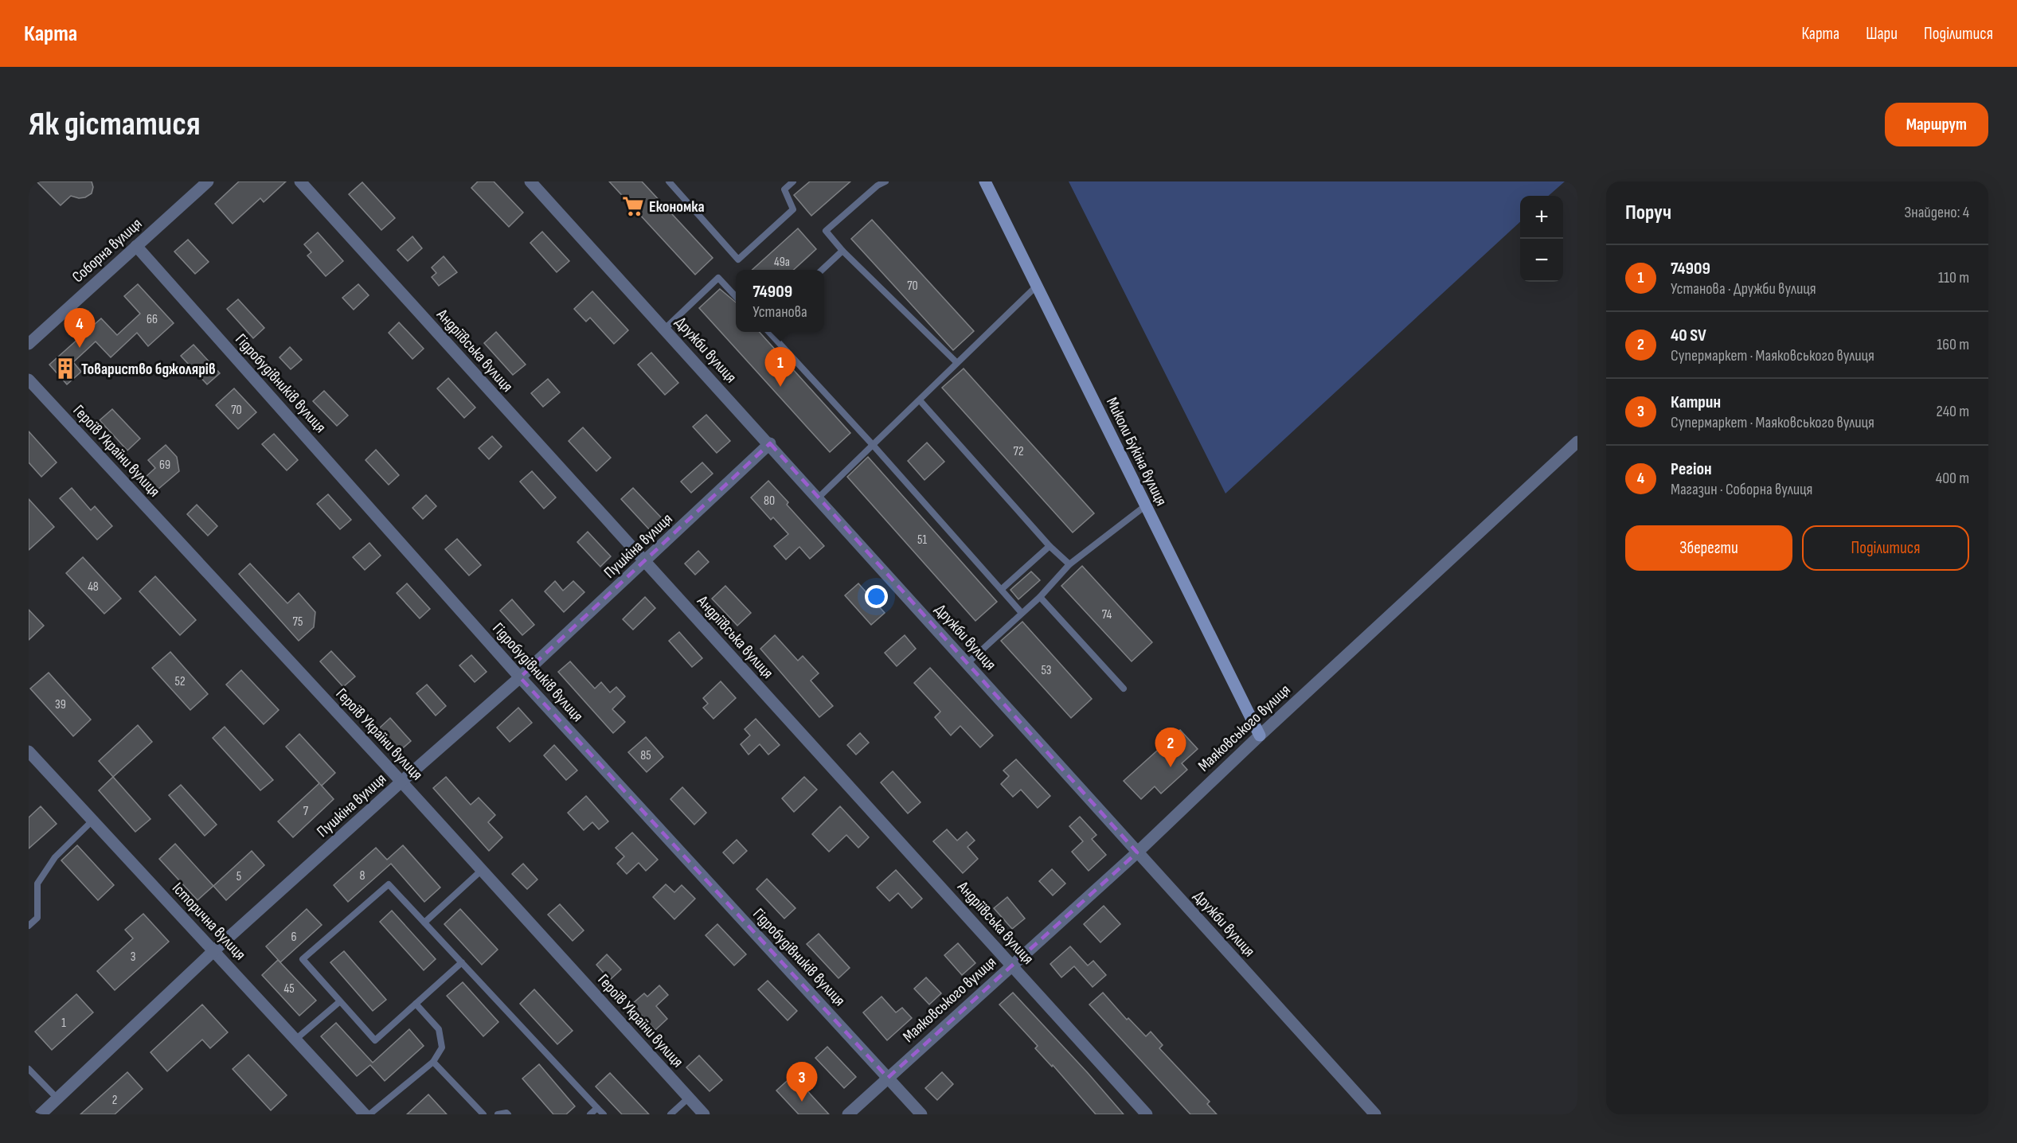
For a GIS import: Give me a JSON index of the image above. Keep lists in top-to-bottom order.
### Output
{
  "streets": {
    "street": [
      "Соборна вулиця",
      "Дружби вулиця",
      "Андріївська вулиця",
      "Гідробудівників вулиця",
      "Героїв України вулиця",
      "Миколи Букіна вулиця",
      "Пушкіна вулиця",
      "Маяковського вулиця",
      "Історична вулиця"
    ]
  },
  "crossings": [
    ["Соборна вулиця", "Гідробудівників вулиця"],
    ["Дружби вулиця", "Пушкіна вулиця"],
    ["Дружби вулиця", "Маяковського вулиця"],
    ["Андріївська вулиця", "Пушкіна вулиця"],
    ["Андріївська вулиця", "Маяковського вулиця"],
    ["Гідробудівників вулиця", "Пушкіна вулиця"],
    ["Гідробудівників вулиця", "Маяковського вулиця"],
    ["Героїв України вулиця", "Пушкіна вулиця"],
    ["Миколи Букіна вулиця", "Маяковського вулиця"],
    ["Пушкіна вулиця", "Історична вулиця"]
  ],
  "places": {
    "supermarket": ["Економка"],
    "building": ["Товариство бджолярів"]
  },
  "house_numbers": [
    "49а",
    "70",
    "66",
    "70",
    "72",
    "69",
    "80",
    "51",
    "48",
    "74",
    "75",
    "53",
    "52",
    "39",
    "85",
    "7",
    "8",
    "5",
    "6",
    "3",
    "45",
    "1",
    "2"
  ],
  "page": {
    "header": "Карта",
    "nav": ["Карта", "Шари", "Поділитися"],
    "buttons": [
      "Маршрут",
      ["Зберегти", "Поділитися"]
    ],
    "title": "Як дістатися",
    "heading": ["Поруч", "Знайдено: 4"],
    "map_buttons": ["+", "−"],
    "list": [
      {
        "mark": "1",
        "name": "74909",
        "note": "Установа · Дружби вулиця",
        "value": "110 m"
      },
      {
        "mark": "2",
        "name": "40 SV",
        "note": "Супермаркет · Маяковського вулиця",
        "value": "160 m"
      },
      {
        "mark": "3",
        "name": "Катрин",
        "note": "Супермаркет · Маяковського вулиця",
        "value": "240 m"
      },
      {
        "mark": "4",
        "name": "Регіон",
        "note": "Магазин · Соборна вулиця",
        "value": "400 m"
      }
    ],
    "popup": ["74909", "Установа"],
    "pins": [
      "4",
      "1",
      "2",
      "3"
    ]
  }
}
